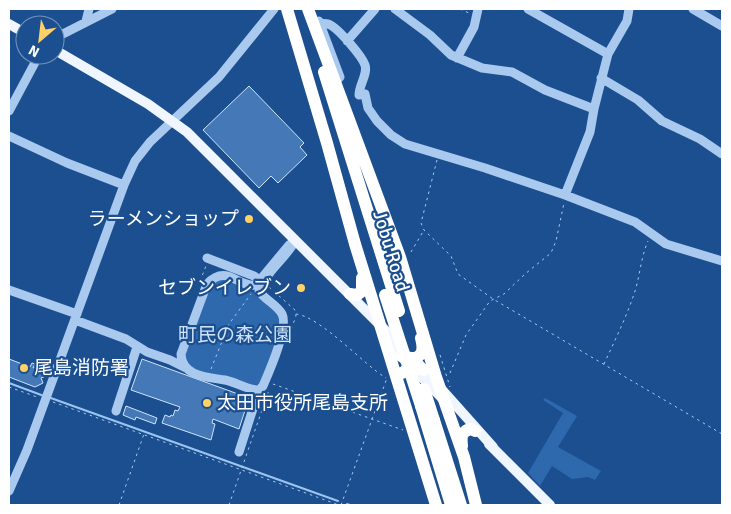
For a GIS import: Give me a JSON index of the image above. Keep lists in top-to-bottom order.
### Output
{
  "streets": {
    "highway": ["Jobu Road"]
  },
  "parks": ["町民の森公園"],
  "places": [
    "ラーメンショップ",
    "セブンイレブン",
    "尾島消防署",
    "太田市役所尾島支所"
  ],
  "north": "bottom left"
}
